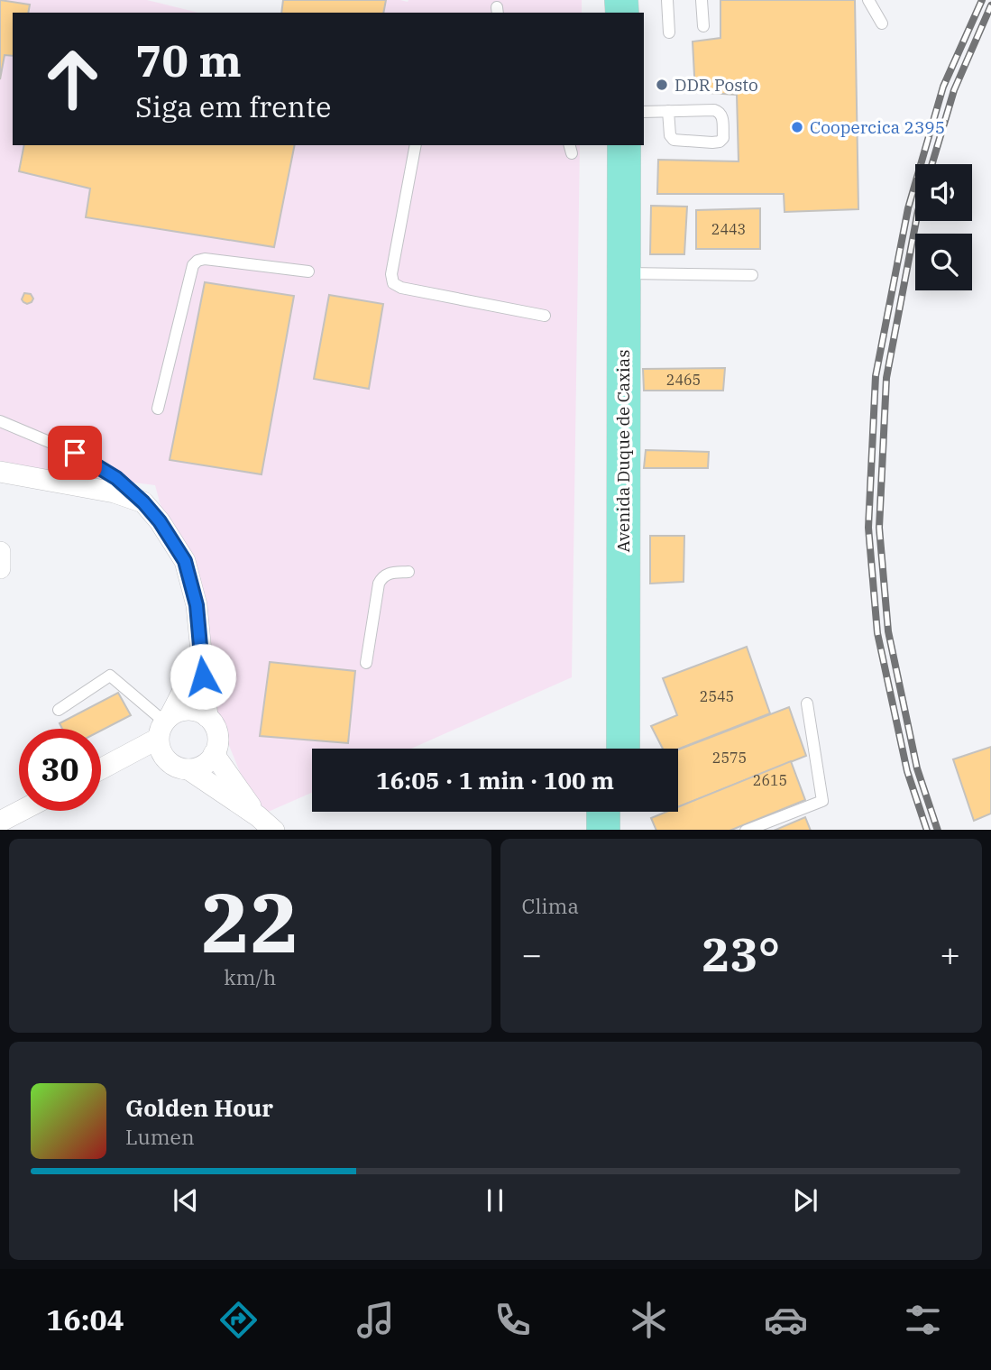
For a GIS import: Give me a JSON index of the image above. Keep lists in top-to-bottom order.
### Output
{
  "streets": {
    "main road": ["Avenida Duque de Caxias"]
  },
  "places": ["DDR Posto", "Coopercica 2395"],
  "house_numbers": [
    "2443",
    "2465",
    "2545",
    "2575",
    "2615"
  ],
  "page": {
    "turn": ["70 m", "Siga em frente"],
    "limit": "30",
    "trip": "16:05 · 1 min · 100 m",
    "tile": [
      ["22", "km/h"],
      "Clima"
    ],
    "heat": ["−", "23°", "+"],
    "song": ["Golden Hour", "Lumen"],
    "tabs": "16:04"
  }
}
